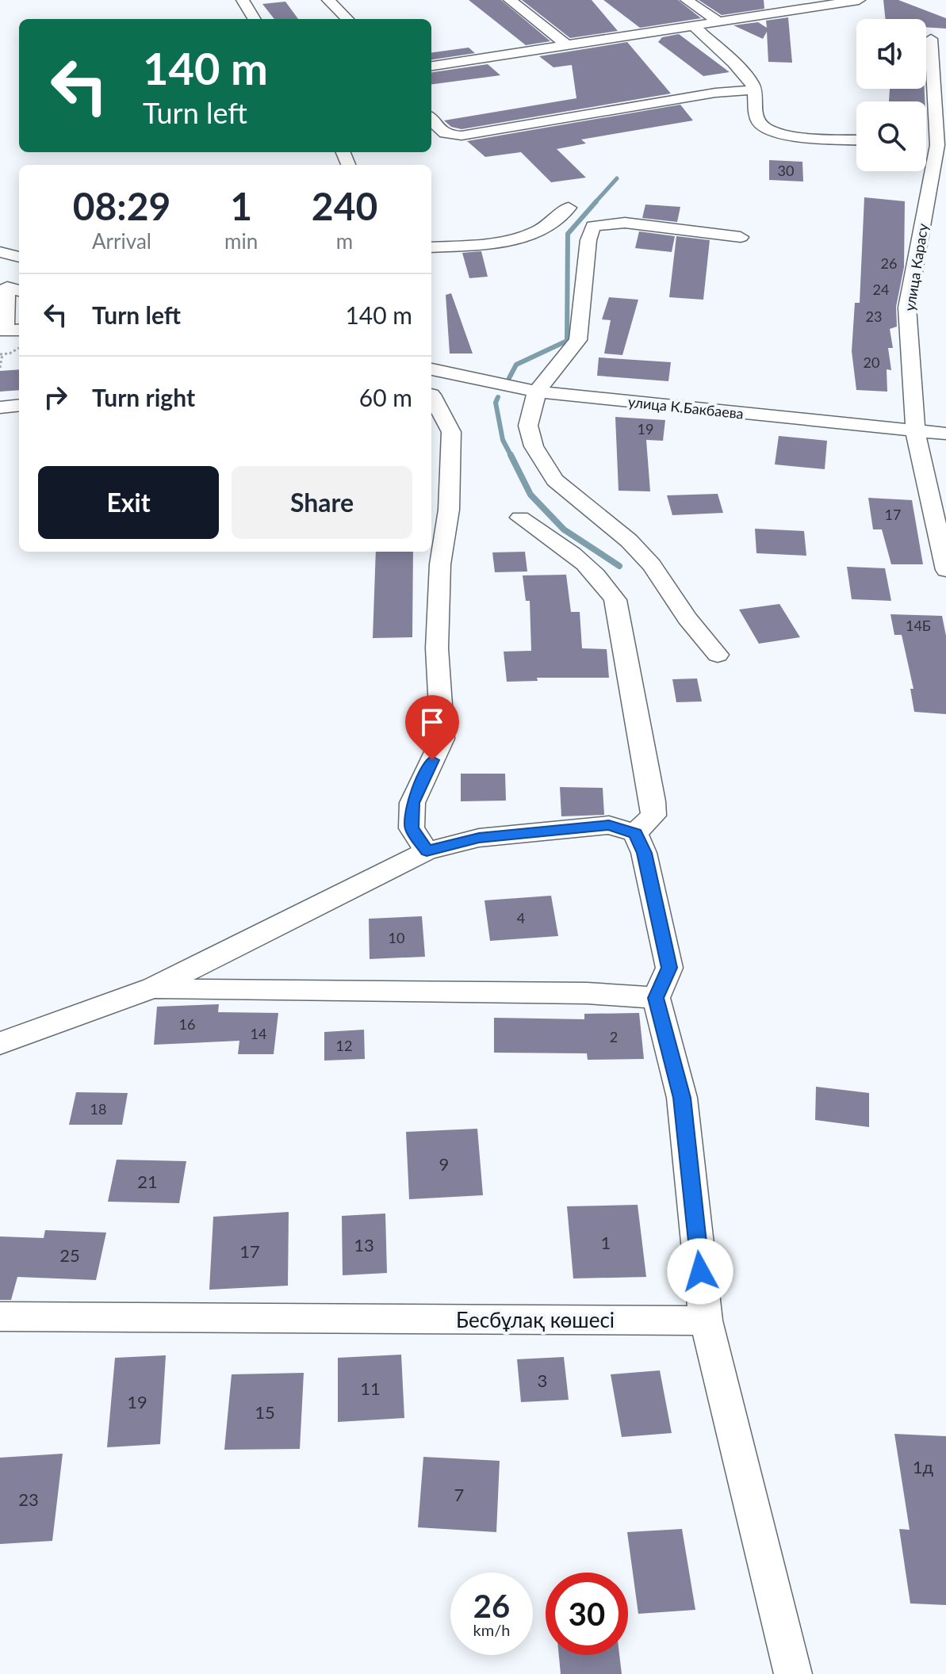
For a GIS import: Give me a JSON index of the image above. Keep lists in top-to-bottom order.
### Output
{
  "streets": {
    "street": ["улица Карасу", "улица К.Бакбаева", "Бесбұлақ көшесі"]
  },
  "crossings": [
    ["улица Карасу", "улица К.Бакбаева"]
  ],
  "house_numbers": [
    "30",
    "26",
    "24",
    "23",
    "20",
    "19",
    "17",
    "14Б",
    "4",
    "10",
    "16",
    "14",
    "2",
    "12",
    "18",
    "9",
    "21",
    "1",
    "13",
    "17",
    "25",
    "3",
    "11",
    "19",
    "15",
    "1д",
    "7",
    "23"
  ],
  "page": {
    "turn": ["140 m", "Turn left"],
    "eta": [
      "08:29",
      "Arrival",
      "1",
      "min",
      "240",
      "m"
    ],
    "list": [
      {
        "name": "Turn left",
        "value": "140 m"
      },
      {
        "name": "Turn right",
        "value": "60 m"
      }
    ],
    "buttons": ["Exit", "Share"],
    "speed": "26 km/h",
    "limit": "30"
  }
}
